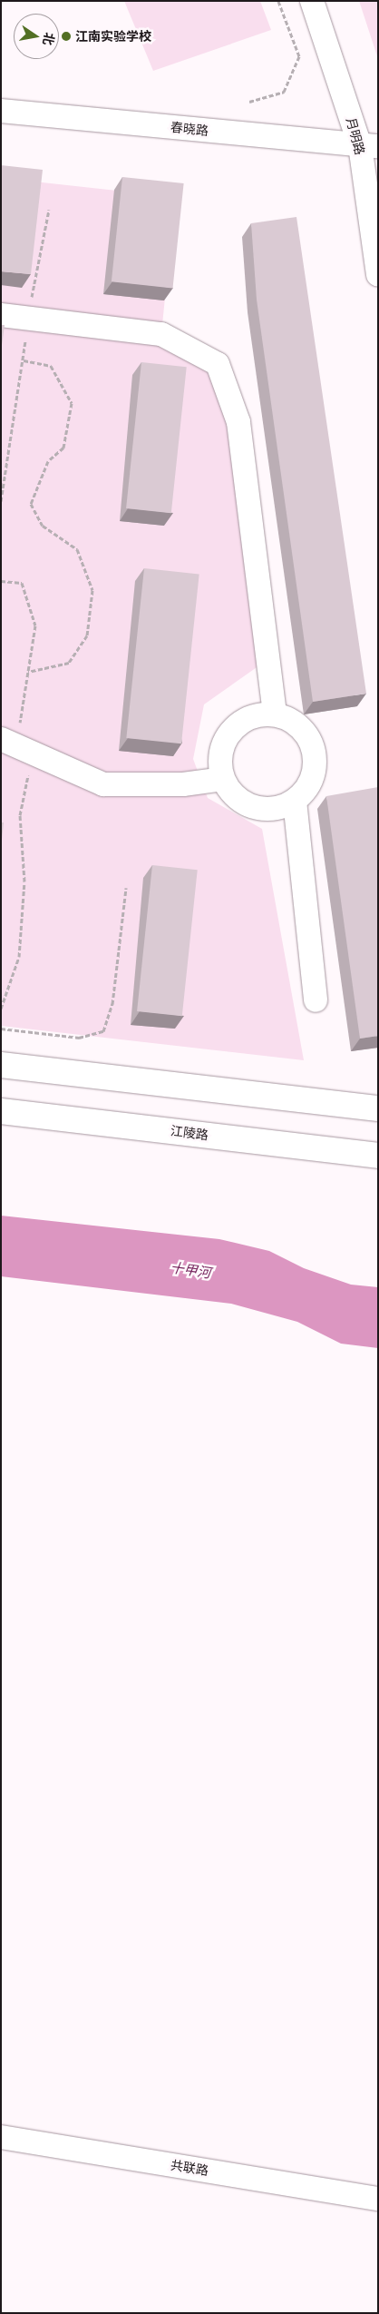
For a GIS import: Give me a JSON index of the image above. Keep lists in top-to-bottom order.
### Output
{
  "streets": {
    "main road": ["江陵路"],
    "street": ["春晓路", "月明路", "共联路"]
  },
  "crossings": [
    ["春晓路", "月明路"]
  ],
  "water": ["十甲河"],
  "places": ["江南实验学校"],
  "north": "right"
}
